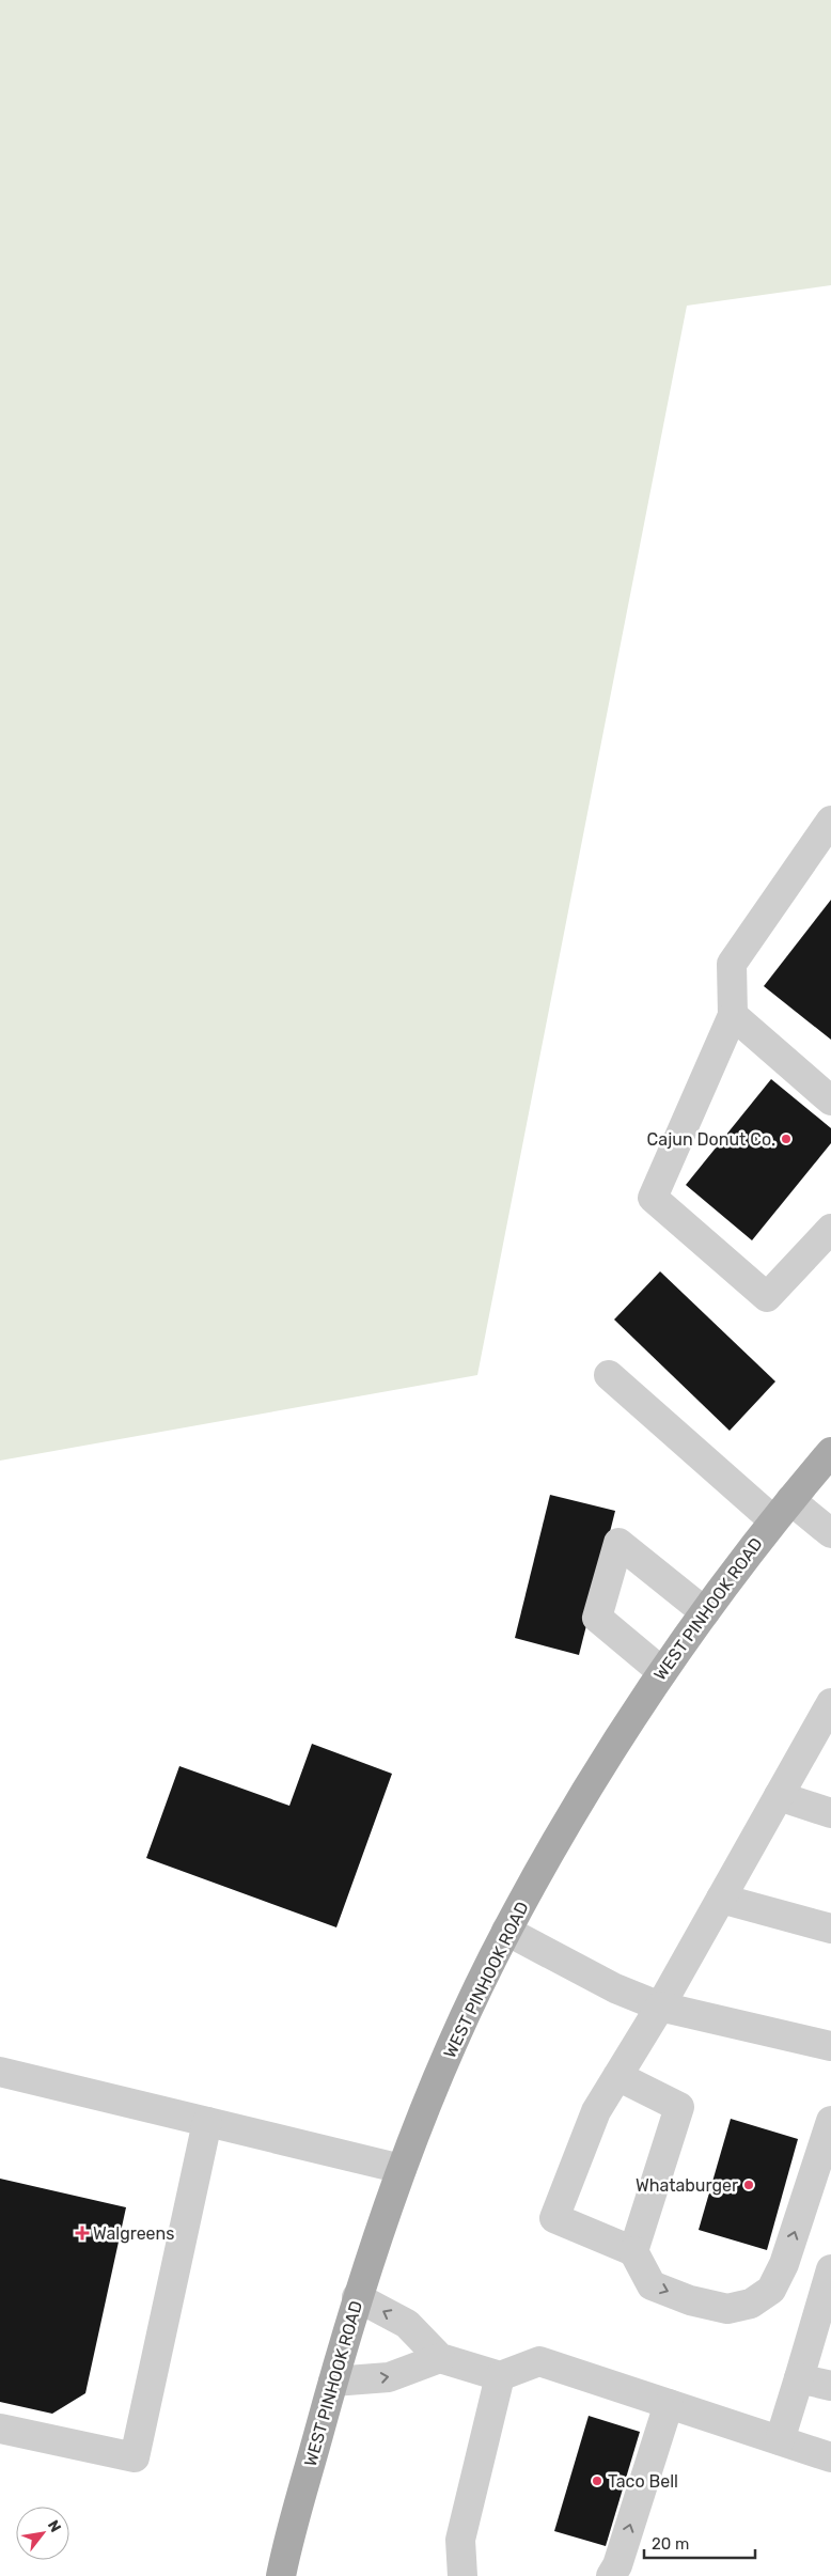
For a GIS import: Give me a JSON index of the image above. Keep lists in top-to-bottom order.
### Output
{
  "streets": {
    "main road": ["WEST PINHOOK ROAD"]
  },
  "places": {
    "other": ["Cajun Donut Co.", "Whataburger", "Taco Bell"],
    "health": ["Walgreens"]
  },
  "scale_bar": "20 m",
  "north": "top right"
}
